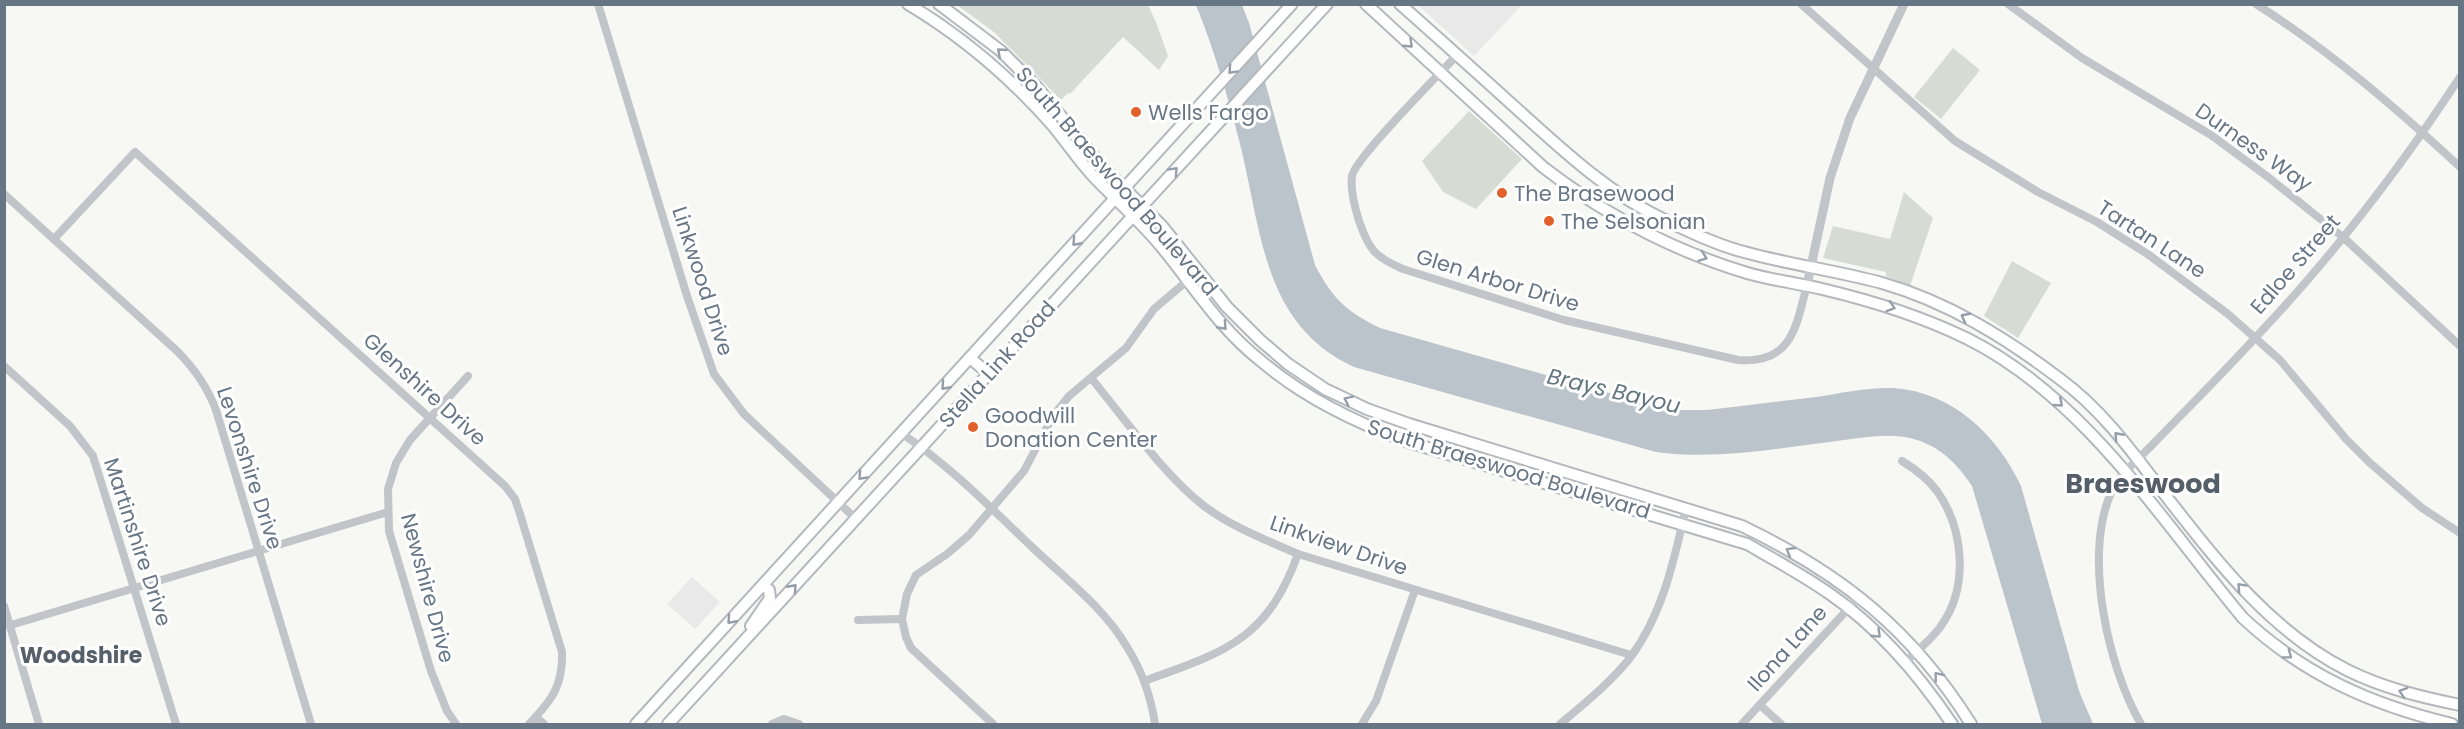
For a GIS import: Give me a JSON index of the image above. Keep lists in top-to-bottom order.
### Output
{
  "streets": {
    "main road": ["South Braeswood Boulevard", "Stella Link Road"],
    "street": [
      "Durness Way",
      "Tartan Lane",
      "Edloe Street",
      "Glen Arbor Drive",
      "Linkwood Drive",
      "Glenshire Drive",
      "Levonshire Drive",
      "Martinshire Drive",
      "Linkview Drive",
      "Newshire Drive",
      "Ilona Lane"
    ]
  },
  "crossings": [
    ["Durness Way", "Edloe Street"],
    ["South Braeswood Boulevard", "Stella Link Road"],
    ["South Braeswood Boulevard", "Ilona Lane"],
    ["Tartan Lane", "Edloe Street"],
    ["Linkwood Drive", "Stella Link Road"],
    ["Glenshire Drive", "Levonshire Drive"],
    ["Glenshire Drive", "Newshire Drive"]
  ],
  "districts": ["Braeswood", "Woodshire"],
  "water": ["Brays Bayou"],
  "places": [
    "Wells Fargo",
    "The Brasewood",
    "The Selsonian",
    "Goodwill Donation Center"
  ]
}
